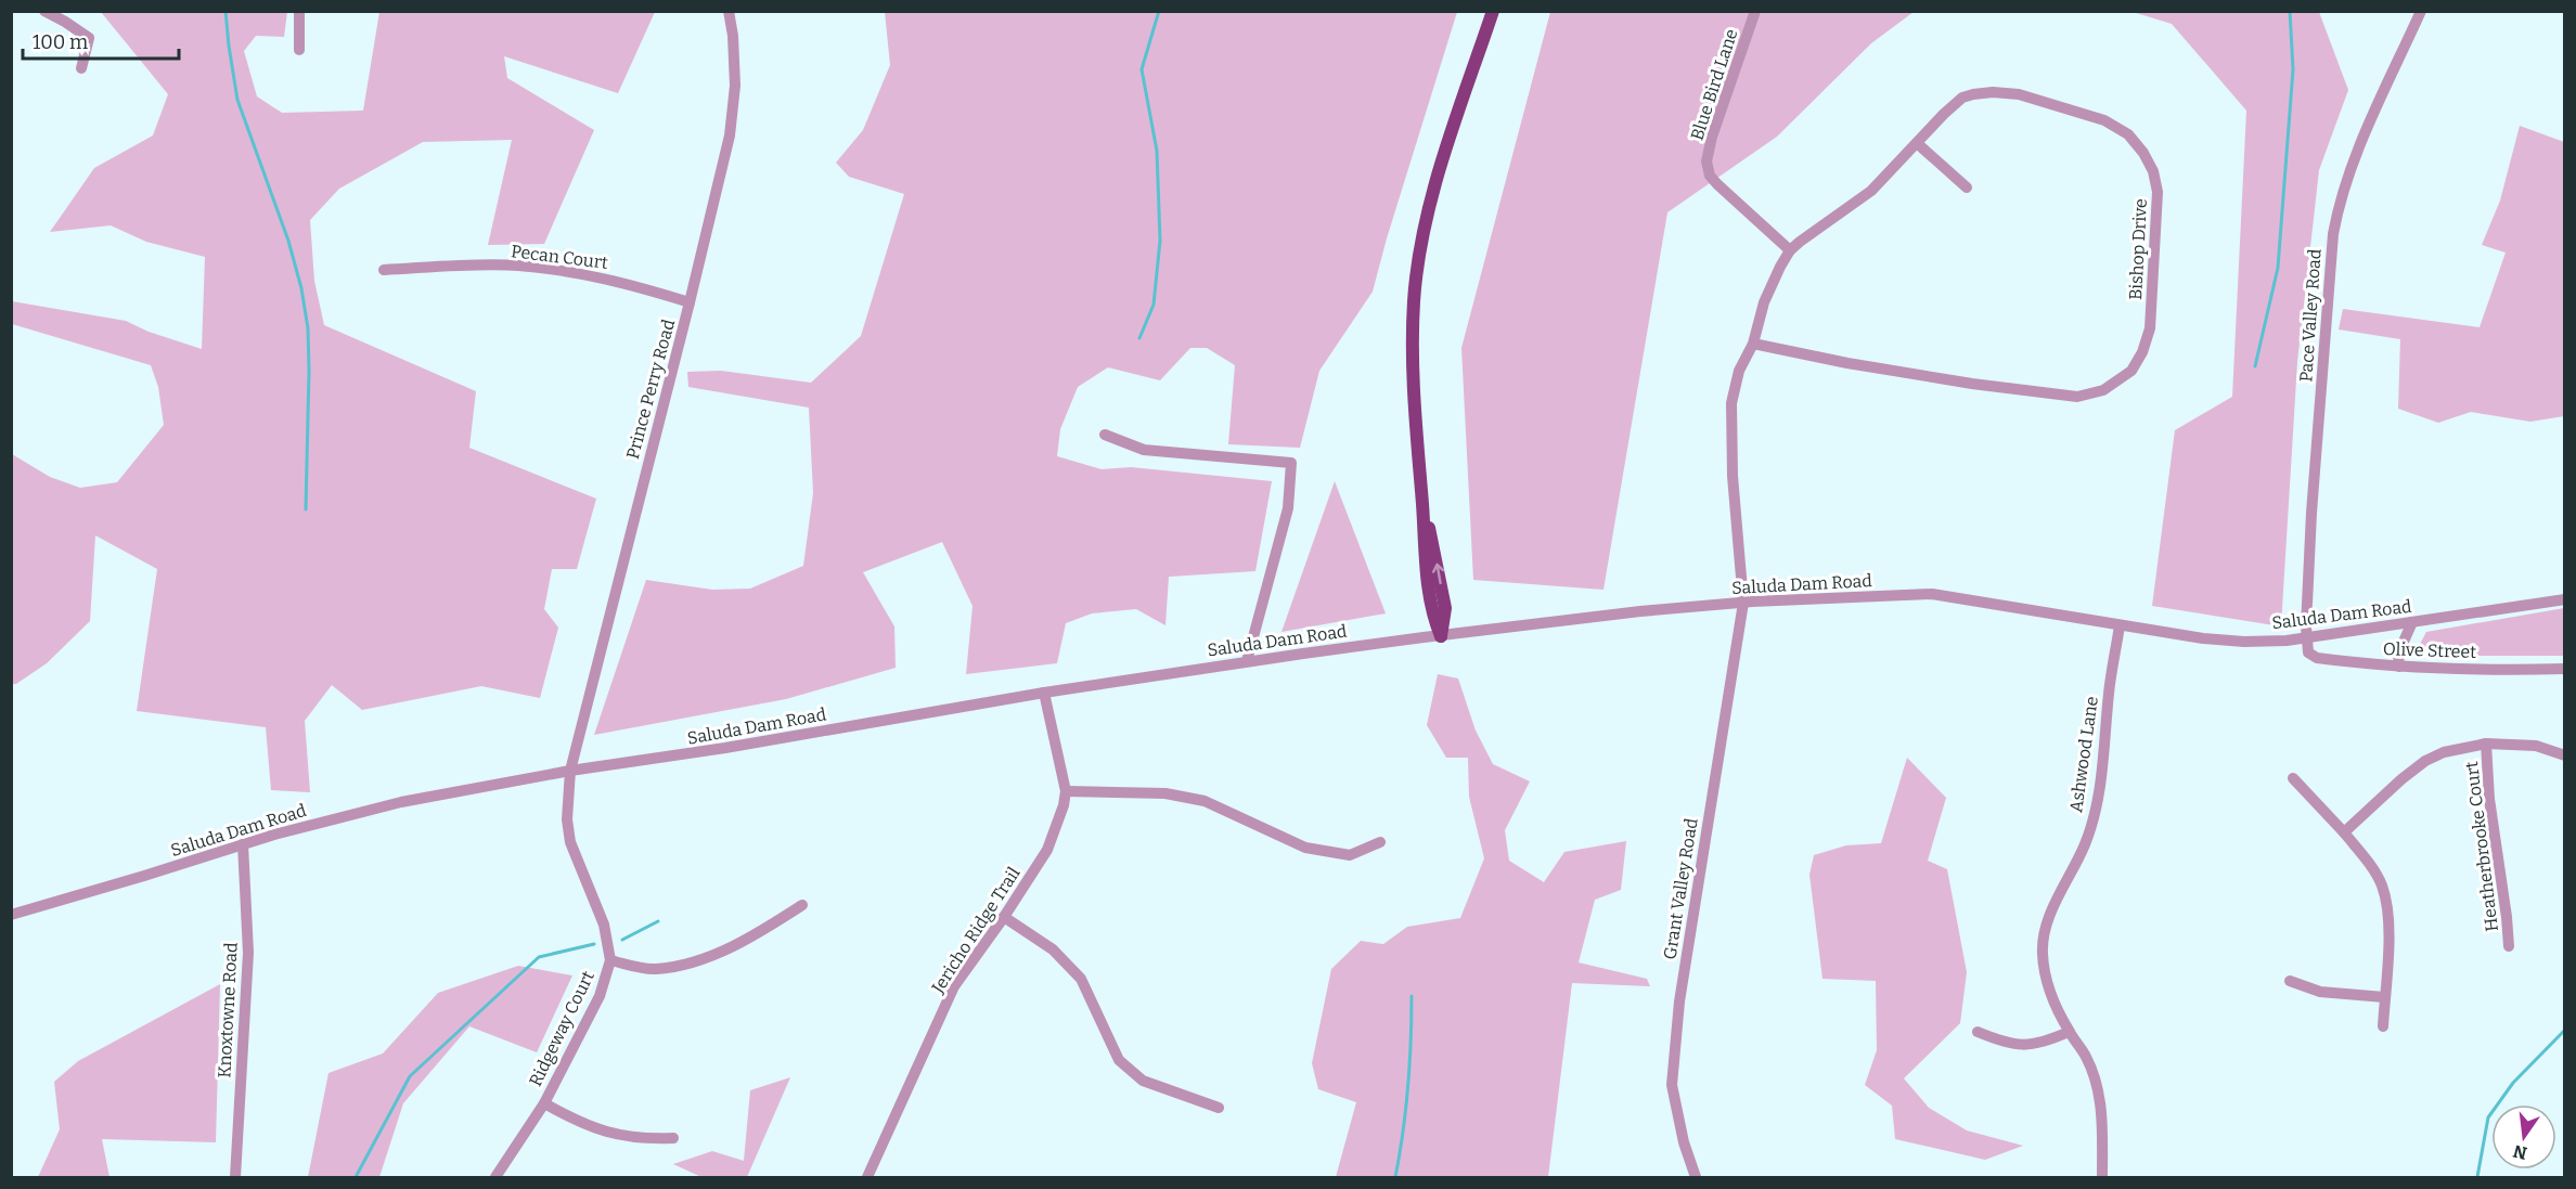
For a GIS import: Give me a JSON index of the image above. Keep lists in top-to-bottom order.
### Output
{
  "streets": {
    "street": [
      "Blue Bird Lane",
      "Bishop Drive",
      "Pecan Court",
      "Pace Valley Road",
      "Prince Perry Road",
      "Saluda Dam Road",
      "Olive Street",
      "Ashwood Lane",
      "Heatherbrooke Court",
      "Grant Valley Road",
      "Jericho Ridge Trail",
      "Knoxtowne Road",
      "Ridgeway Court"
    ]
  },
  "crossings": [
    ["Blue Bird Lane", "Bishop Drive"],
    ["Bishop Drive", "Saluda Dam Road"],
    ["Bishop Drive", "Grant Valley Road"],
    ["Pecan Court", "Prince Perry Road"],
    ["Pace Valley Road", "Saluda Dam Road"],
    ["Pace Valley Road", "Olive Street"],
    ["Prince Perry Road", "Saluda Dam Road"],
    ["Prince Perry Road", "Ridgeway Court"],
    ["Saluda Dam Road", "Olive Street"],
    ["Saluda Dam Road", "Ashwood Lane"],
    ["Saluda Dam Road", "Grant Valley Road"],
    ["Saluda Dam Road", "Jericho Ridge Trail"],
    ["Saluda Dam Road", "Knoxtowne Road"],
    ["Saluda Dam Road", "Ridgeway Court"]
  ],
  "scale_bar": "100 m",
  "north": "bottom"
}
